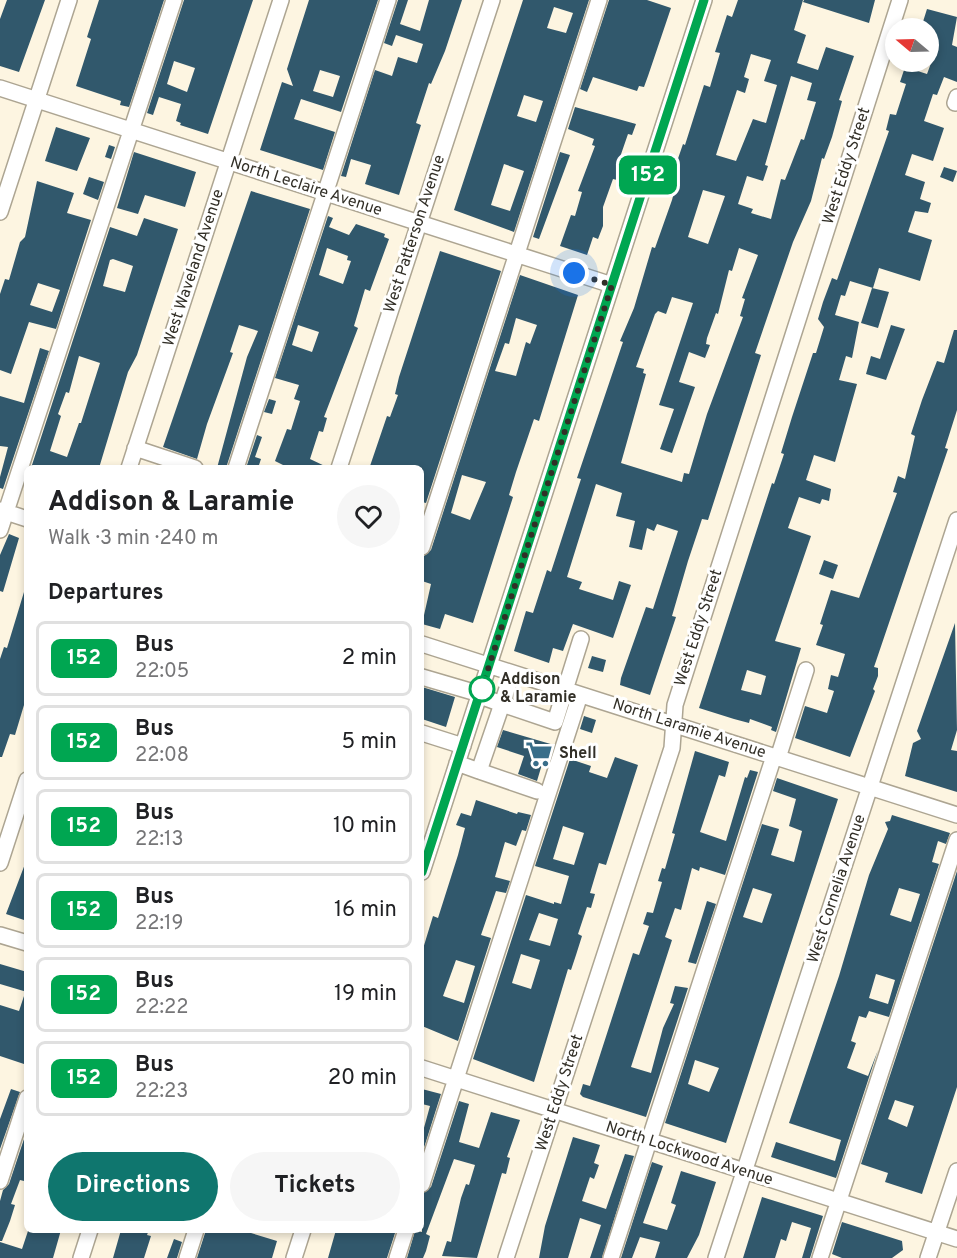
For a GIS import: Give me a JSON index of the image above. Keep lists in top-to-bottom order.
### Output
{
  "streets": {
    "street": [
      "West Eddy Street",
      "North Leclaire Avenue",
      "West Patterson Avenue",
      "West Waveland Avenue",
      "North Laramie Avenue",
      "West Cornelia Avenue",
      "North Lockwood Avenue"
    ]
  },
  "crossings": [
    ["West Eddy Street", "North Laramie Avenue"],
    ["West Eddy Street", "North Lockwood Avenue"],
    ["North Leclaire Avenue", "West Patterson Avenue"],
    ["North Leclaire Avenue", "West Waveland Avenue"],
    ["North Laramie Avenue", "West Cornelia Avenue"],
    ["West Cornelia Avenue", "North Lockwood Avenue"]
  ],
  "places": {
    "other": ["Addison & Laramie"],
    "supermarket": ["Shell"]
  },
  "lines": ["bus line 152"],
  "north": "left",
  "page": {
    "on_map": "152",
    "heading": [
      ["Addison & Laramie", "Walk · 3 min · 240 m"],
      "Departures"
    ],
    "list": [
      {
        "mark": "152",
        "name": "Bus",
        "note": "22:05",
        "value": "2 min"
      },
      {
        "mark": "152",
        "name": "Bus",
        "note": "22:08",
        "value": "5 min"
      },
      {
        "mark": "152",
        "name": "Bus",
        "note": "22:13",
        "value": "10 min"
      },
      {
        "mark": "152",
        "name": "Bus",
        "note": "22:19",
        "value": "16 min"
      },
      {
        "mark": "152",
        "name": "Bus",
        "note": "22:22",
        "value": "19 min"
      },
      {
        "mark": "152",
        "name": "Bus",
        "note": "22:23",
        "value": "20 min"
      }
    ],
    "buttons": ["Directions", "Tickets"]
  }
}
